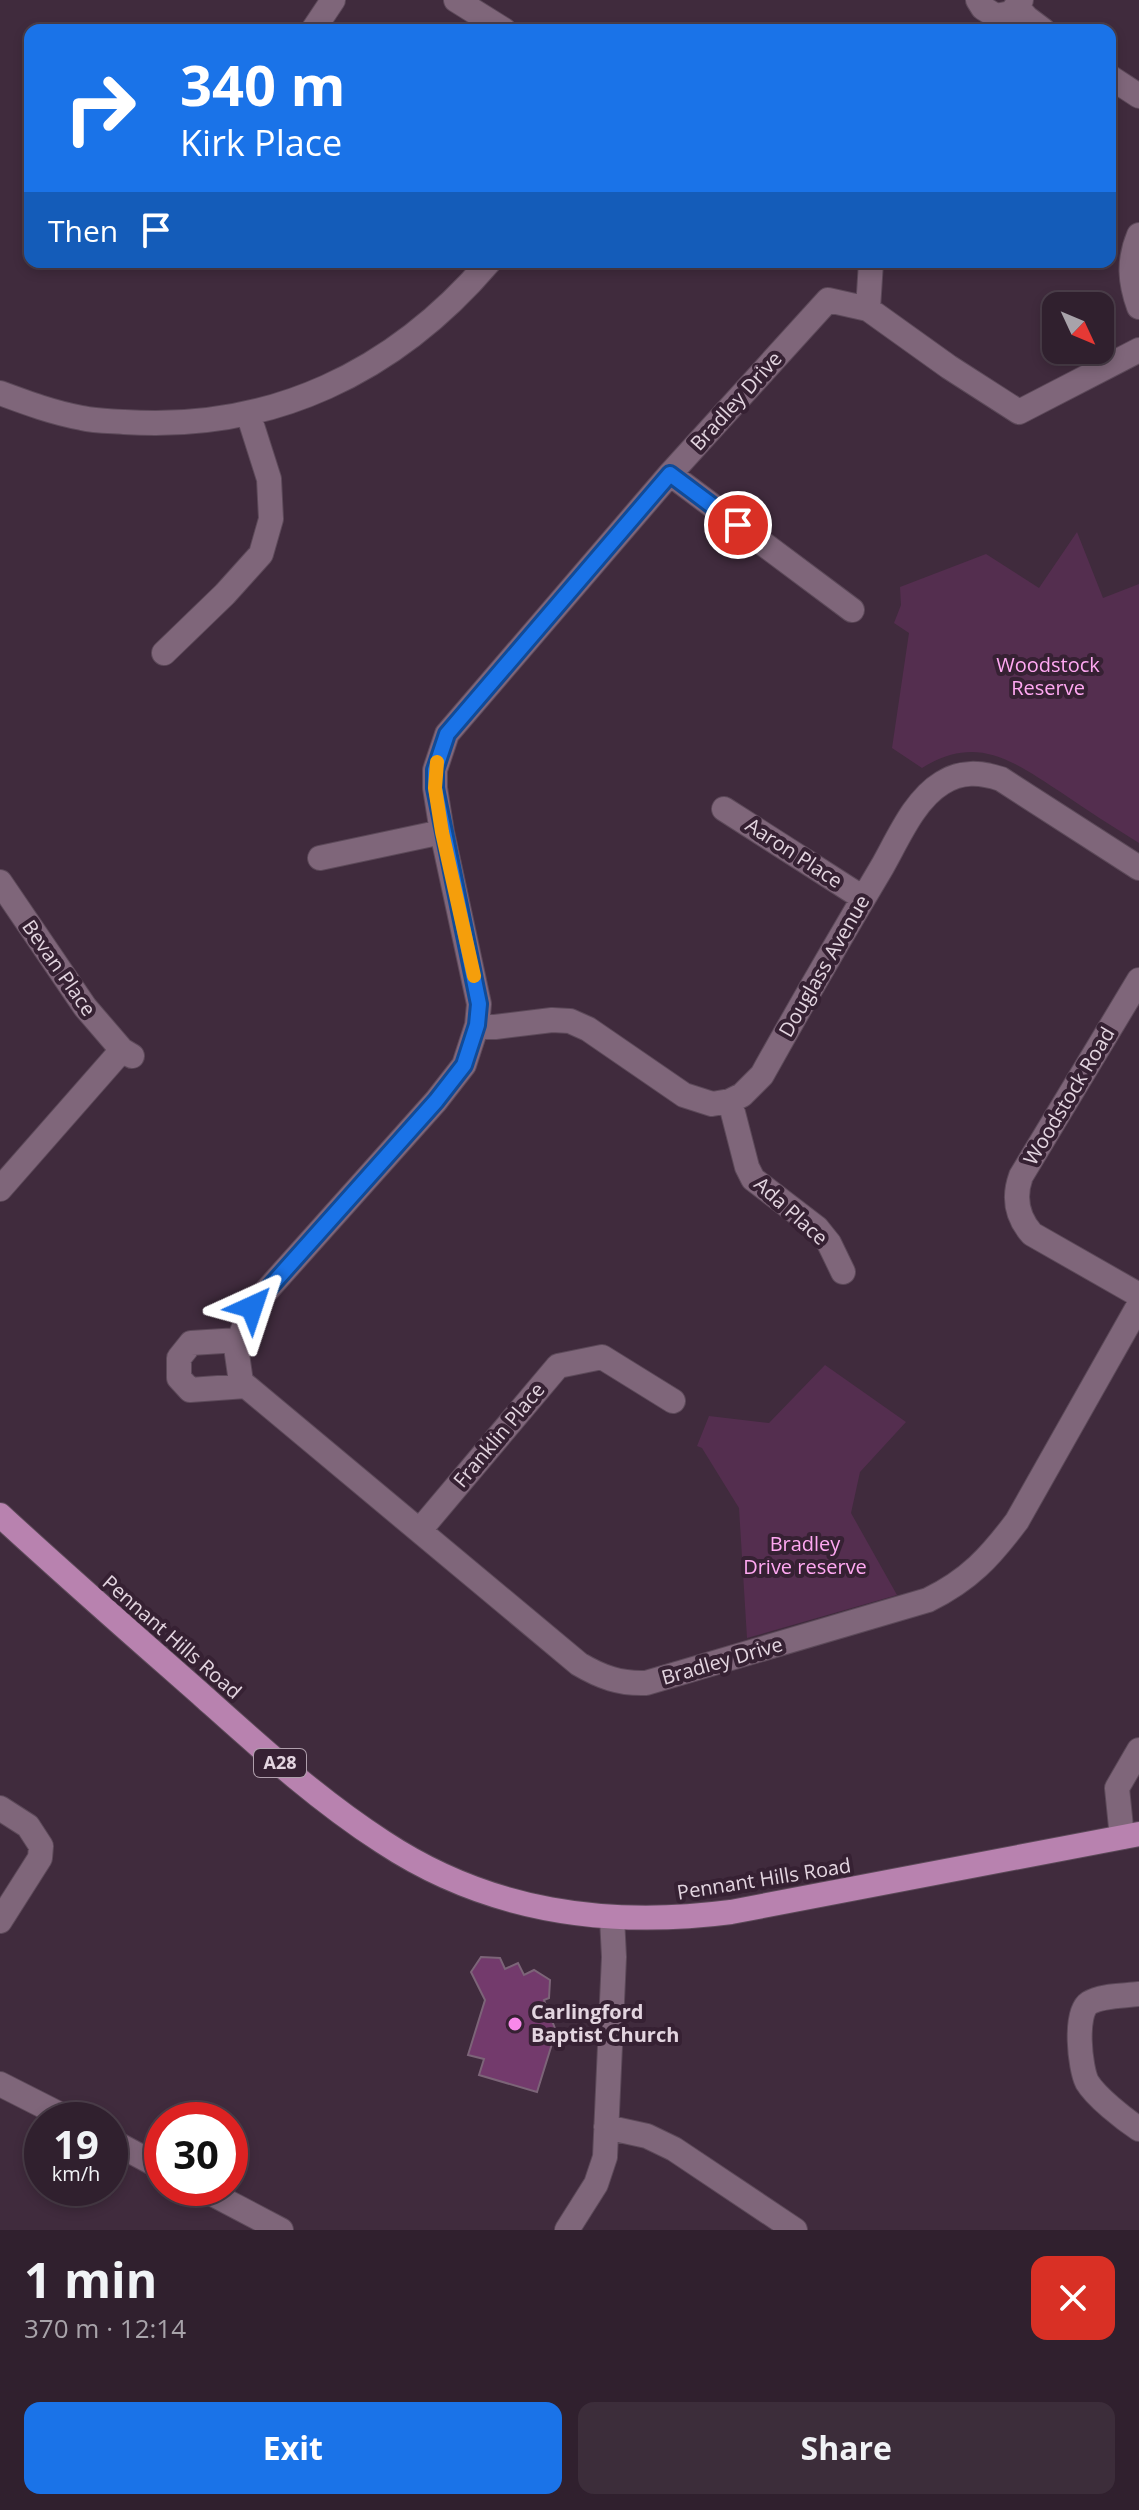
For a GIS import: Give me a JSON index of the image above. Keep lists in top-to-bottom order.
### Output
{
  "streets": {
    "highway": ["Pennant Hills Road", "A28"],
    "street": [
      "Bradley Drive",
      "Aaron Place",
      "Douglass Avenue",
      "Bevan Place",
      "Woodstock Road",
      "Ada Place",
      "Franklin Place"
    ]
  },
  "crossings": [
    ["Bradley Drive", "Franklin Place"],
    ["Aaron Place", "Douglass Avenue"],
    ["Douglass Avenue", "Ada Place"]
  ],
  "parks": ["Woodstock Reserve", "Bradley Drive reserve"],
  "places": ["Carlingford Baptist Church"],
  "north": "bottom right",
  "page": {
    "turn": ["340 m", "Kirk Place"],
    "then": "Then",
    "speed": "19 km/h",
    "limit": "30",
    "heading": ["1 min", "370 m · 12:14"],
    "buttons": ["Exit", "Share"]
  }
}
